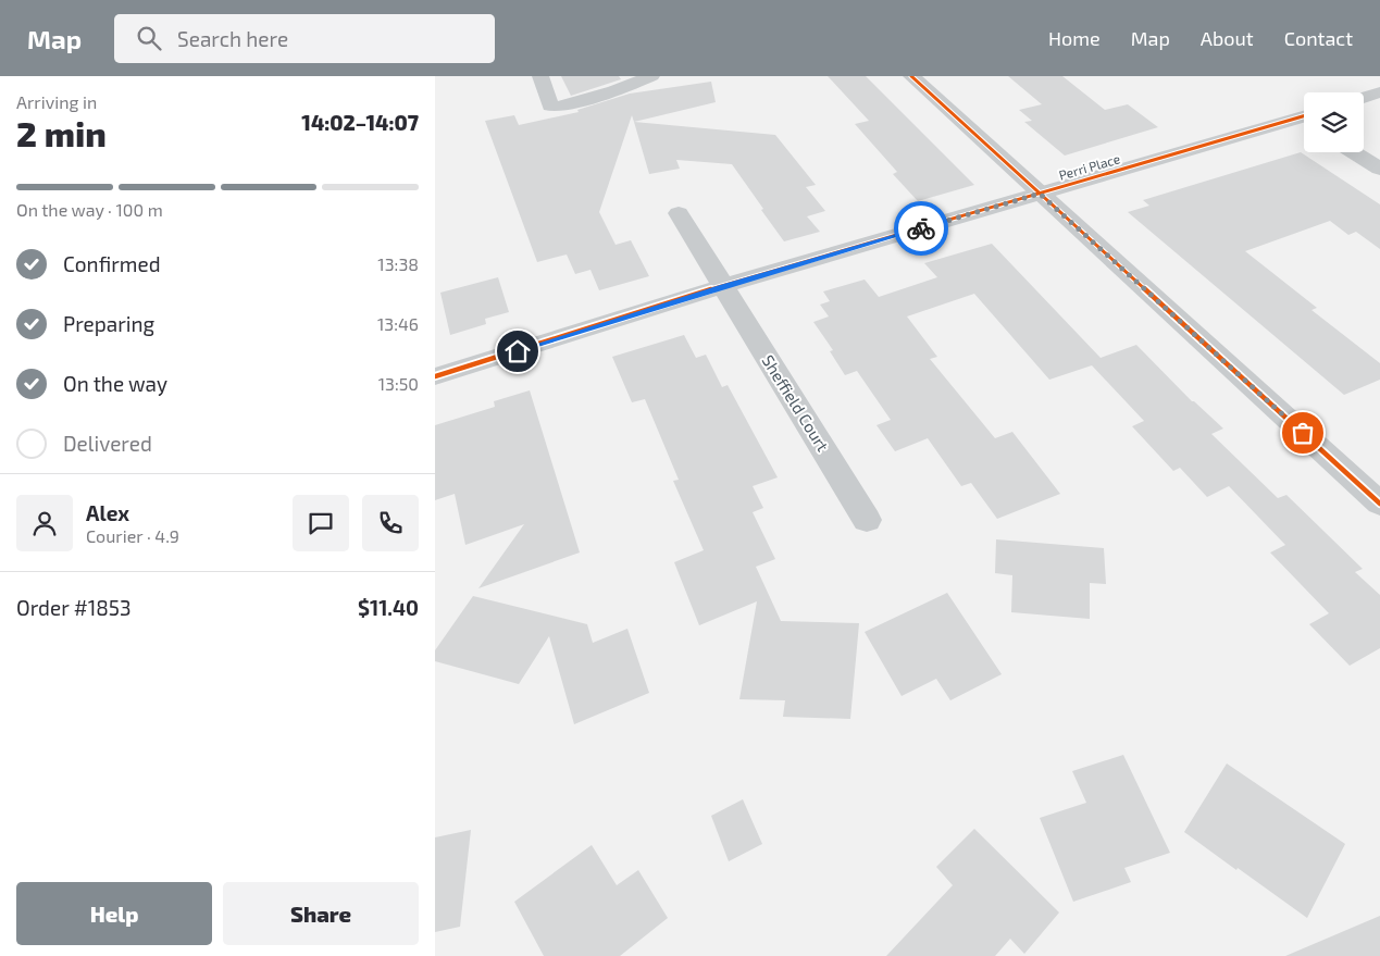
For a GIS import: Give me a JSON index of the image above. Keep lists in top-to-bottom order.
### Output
{
  "streets": {
    "street": ["Perri Place", "Sheffield Court"]
  },
  "crossings": [
    ["Perri Place", "Sheffield Court"]
  ],
  "page": {
    "header": "Map",
    "search": "Search here",
    "nav": [
      "Home",
      "Map",
      "About",
      "Contact"
    ],
    "heading": ["2 min", "Arriving in", "14:02–14:07"],
    "panel": [
      "Alex",
      "Courier · 4.9",
      "Order #1853",
      "$11.40"
    ],
    "bar": "On the way · 100 m",
    "list": [
      ["Confirmed", "13:38"],
      ["Preparing", "13:46"],
      ["On the way", "13:50"],
      "Delivered"
    ],
    "buttons": ["Help", "Share"]
  }
}
